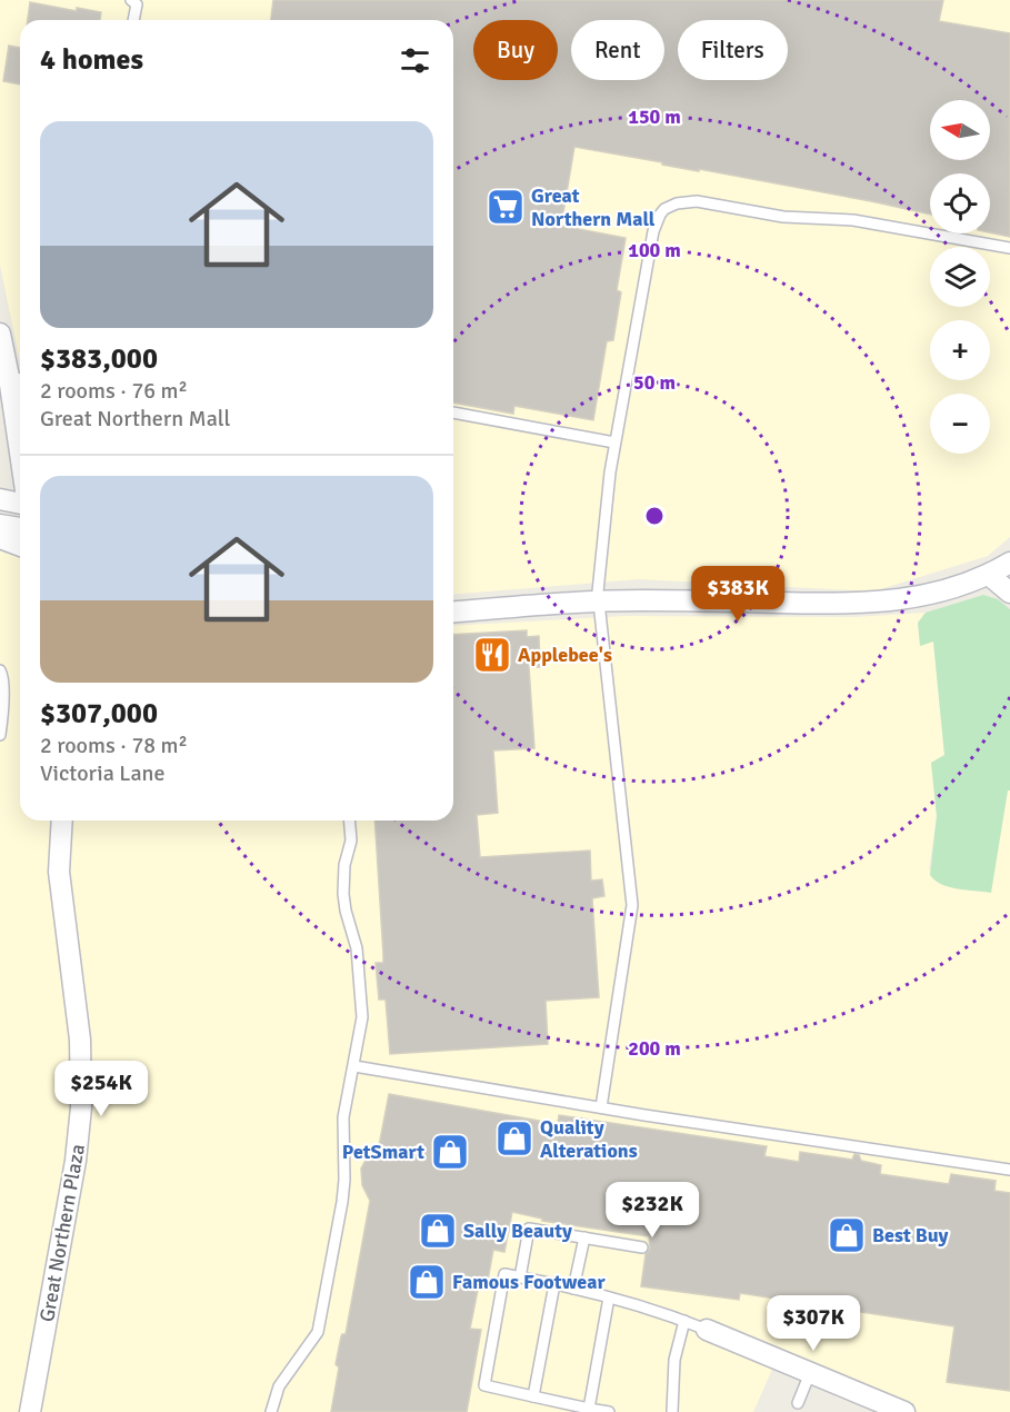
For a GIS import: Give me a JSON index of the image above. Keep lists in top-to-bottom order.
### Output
{
  "streets": {
    "street": ["Great Northern Plaza"]
  },
  "places": {
    "supermarket": ["Great Northern Mall"],
    "restaurant": ["Applebee's"],
    "shop": [
      "Quality Alterations",
      "PetSmart",
      "Sally Beauty",
      "Best Buy",
      "Famous Footwear"
    ]
  },
  "north": "left",
  "page": {
    "chip": ["Buy", "Rent", "Filters"],
    "heading": "4 homes",
    "map_buttons": ["+", "−"],
    "list": [
      {
        "name": "$383,000",
        "note": "2 rooms · 76 m² · Great Northern Mall"
      },
      {
        "name": "$307,000",
        "note": "2 rooms · 78 m² · Victoria Lane"
      }
    ],
    "price": [
      "$383K",
      "$254K",
      "$232K",
      "$307K"
    ]
  },
  "rings": [
    "150 m",
    "100 m",
    "50 m",
    "200 m"
  ]
}
